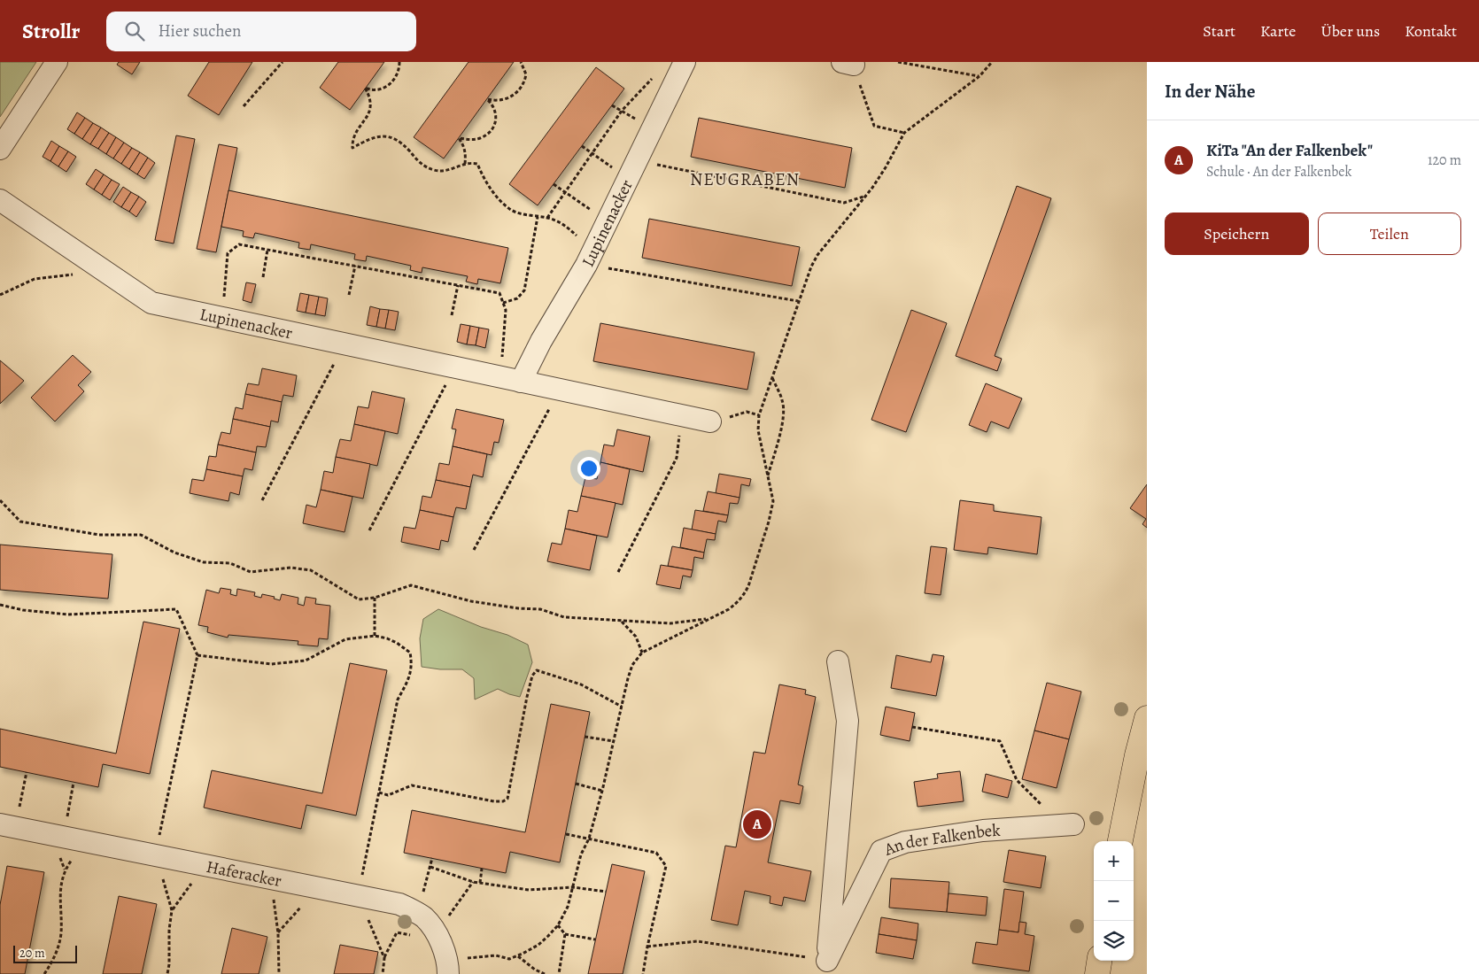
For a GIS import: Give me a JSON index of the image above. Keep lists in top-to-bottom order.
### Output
{
  "streets": {
    "street": ["Lupinenacker", "An der Falkenbek", "Haferacker"]
  },
  "districts": ["NEUGRABEN"],
  "scale_bar": "20 m",
  "page": {
    "header": "Strollr",
    "search": "Hier suchen",
    "nav": [
      "Start",
      "Karte",
      "Über uns",
      "Kontakt"
    ],
    "heading": "In der Nähe",
    "list": [
      {
        "mark": "A",
        "name": "KiTa \"An der Falkenbek\"",
        "note": "Schule · An der Falkenbek",
        "value": "120 m"
      }
    ],
    "buttons": ["Speichern", "Teilen"],
    "pins": "A",
    "map_buttons": ["+", "−"],
    "scale": "20 m"
  }
}
